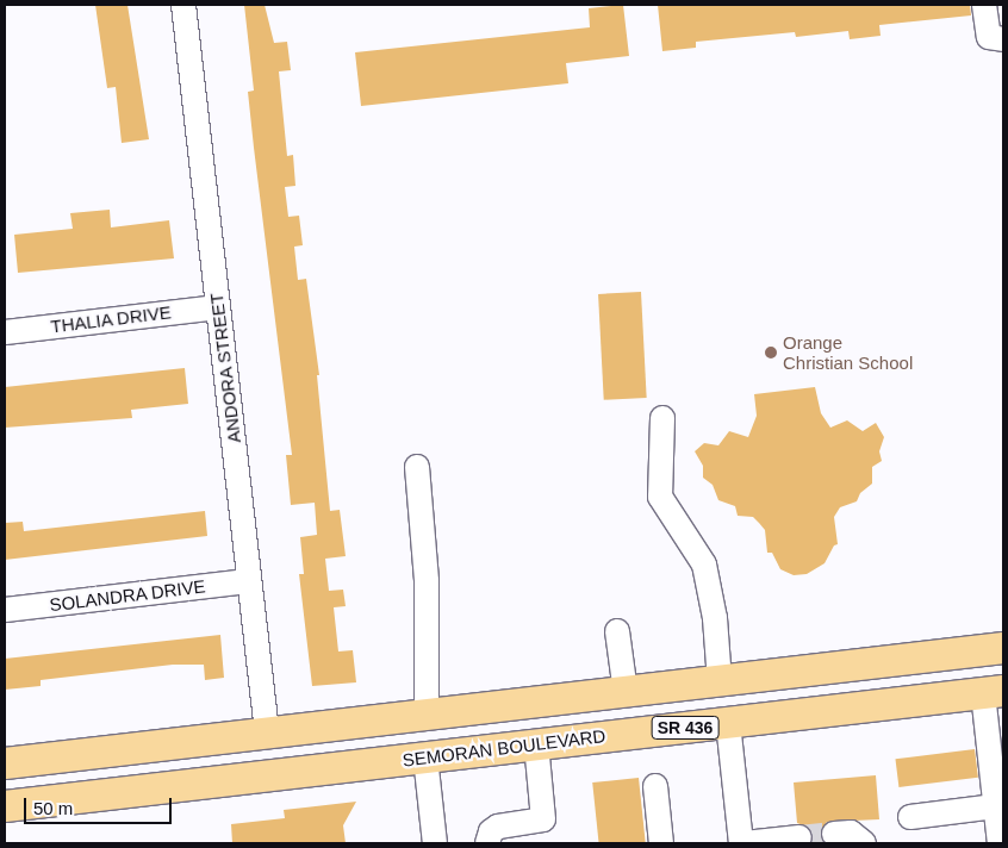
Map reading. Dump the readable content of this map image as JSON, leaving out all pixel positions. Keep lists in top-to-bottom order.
{
  "streets": {
    "main road": ["SR 436", "SEMORAN BOULEVARD"],
    "street": ["THALIA DRIVE", "ANDORA STREET", "SOLANDRA DRIVE"]
  },
  "crossings": [
    ["THALIA DRIVE", "ANDORA STREET"],
    ["ANDORA STREET", "SOLANDRA DRIVE"],
    ["ANDORA STREET", "SR 436"]
  ],
  "places": ["Orange Christian School"],
  "scale_bar": "50 m"
}
